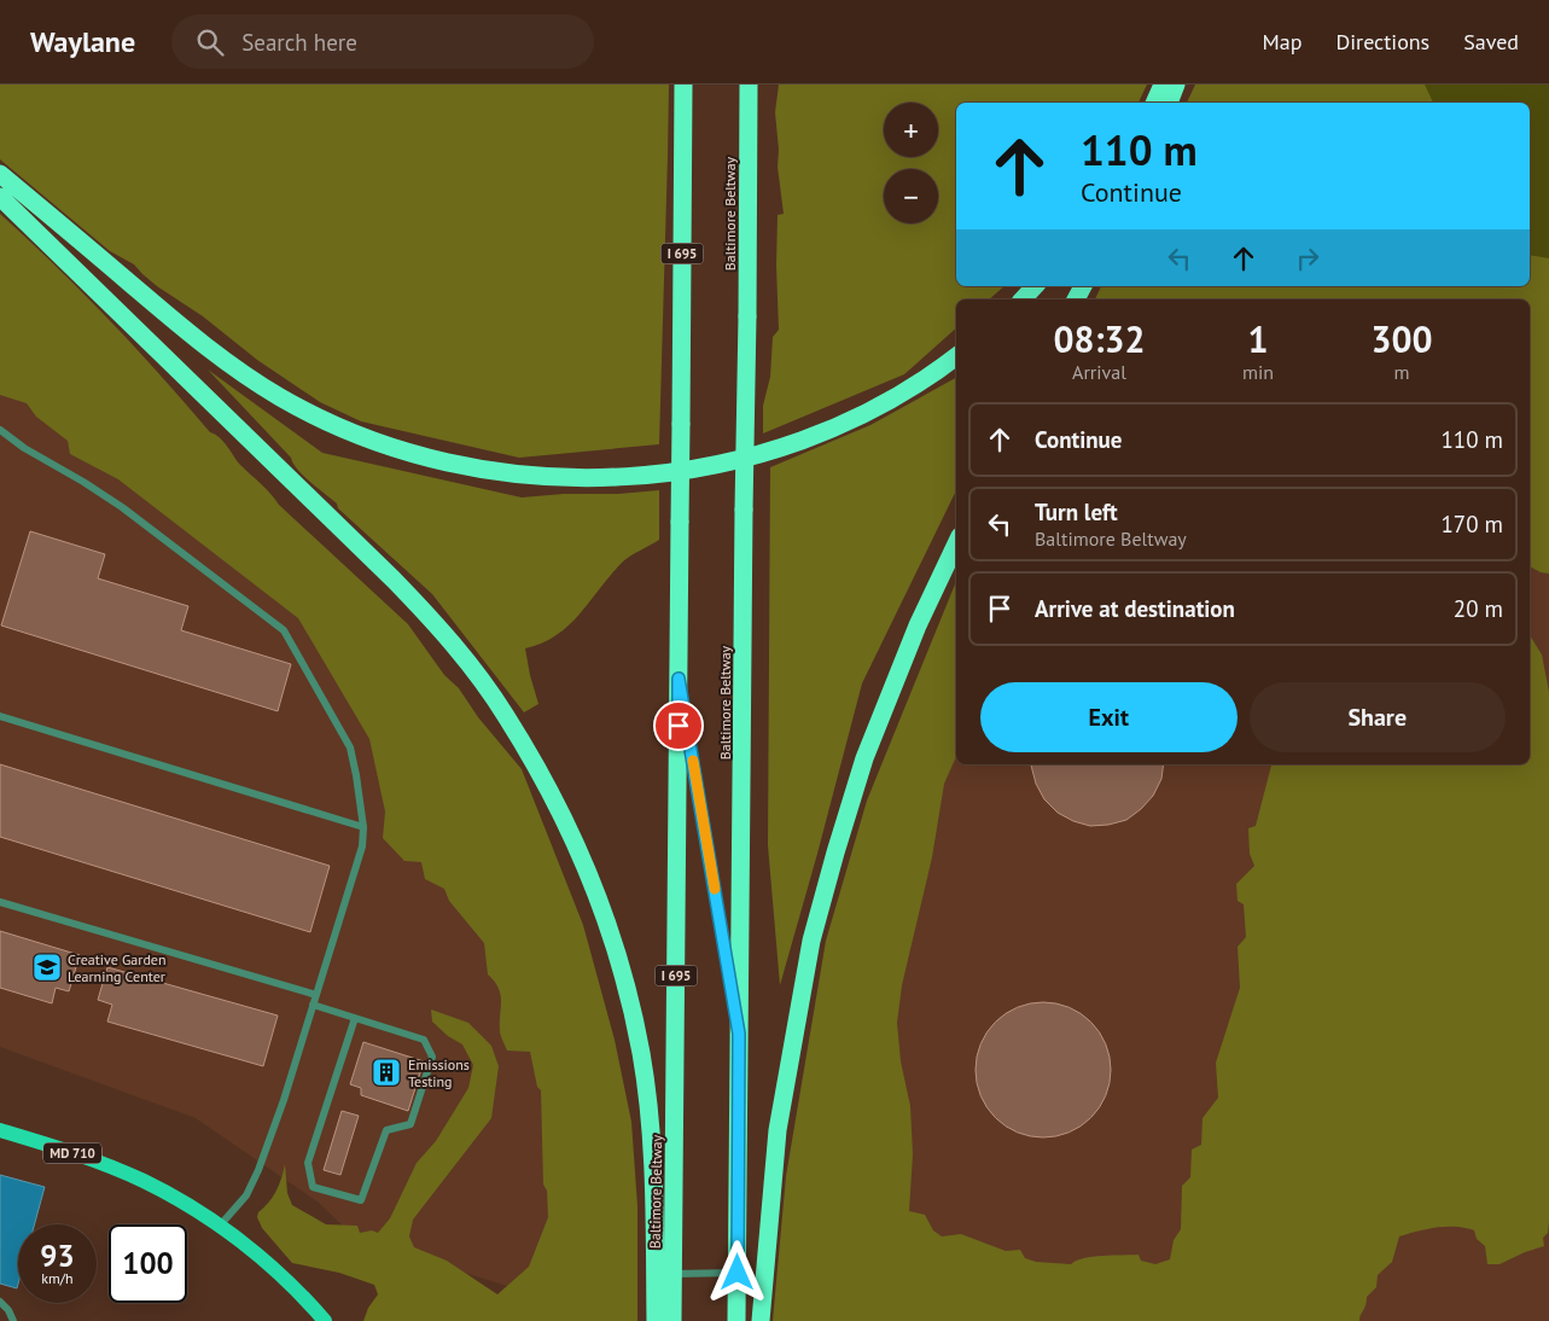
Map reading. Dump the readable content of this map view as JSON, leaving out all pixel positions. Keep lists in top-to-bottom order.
{
  "streets": {
    "highway": ["Baltimore Beltway", "I 695"],
    "main road": ["MD 710"]
  },
  "places": {
    "school or university": ["Creative Garden Learning Center"],
    "building": ["Emissions Testing"]
  },
  "page": {
    "header": "Waylane",
    "search": "Search here",
    "nav": ["Map", "Directions", "Saved"],
    "map_buttons": ["+", "−"],
    "turn": ["110 m", "Continue"],
    "eta": [
      "08:32",
      "Arrival",
      "1",
      "min",
      "300",
      "m"
    ],
    "list": [
      {
        "name": "Continue",
        "value": "110 m"
      },
      {
        "name": "Turn left",
        "note": "Baltimore Beltway",
        "value": "170 m"
      },
      {
        "name": "Arrive at destination",
        "value": "20 m"
      }
    ],
    "buttons": ["Exit", "Share"],
    "speed": "93 km/h",
    "limit": "100"
  }
}
